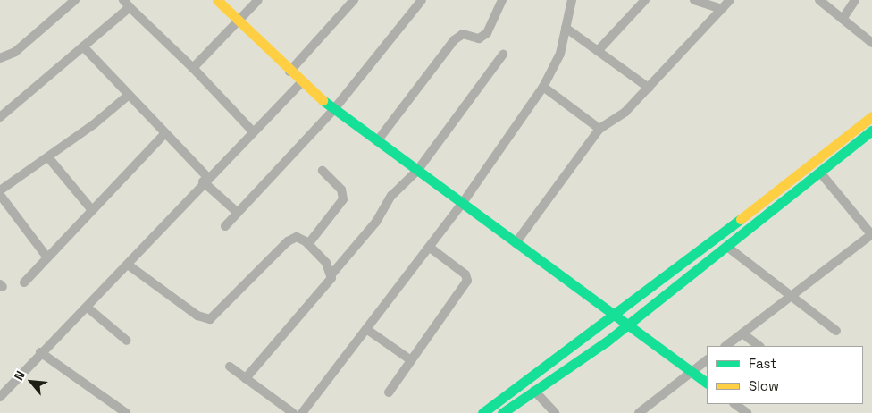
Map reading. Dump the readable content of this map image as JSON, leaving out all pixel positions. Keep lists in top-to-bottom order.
{
  "legend": ["Fast", "Slow"],
  "north": "top left"
}
